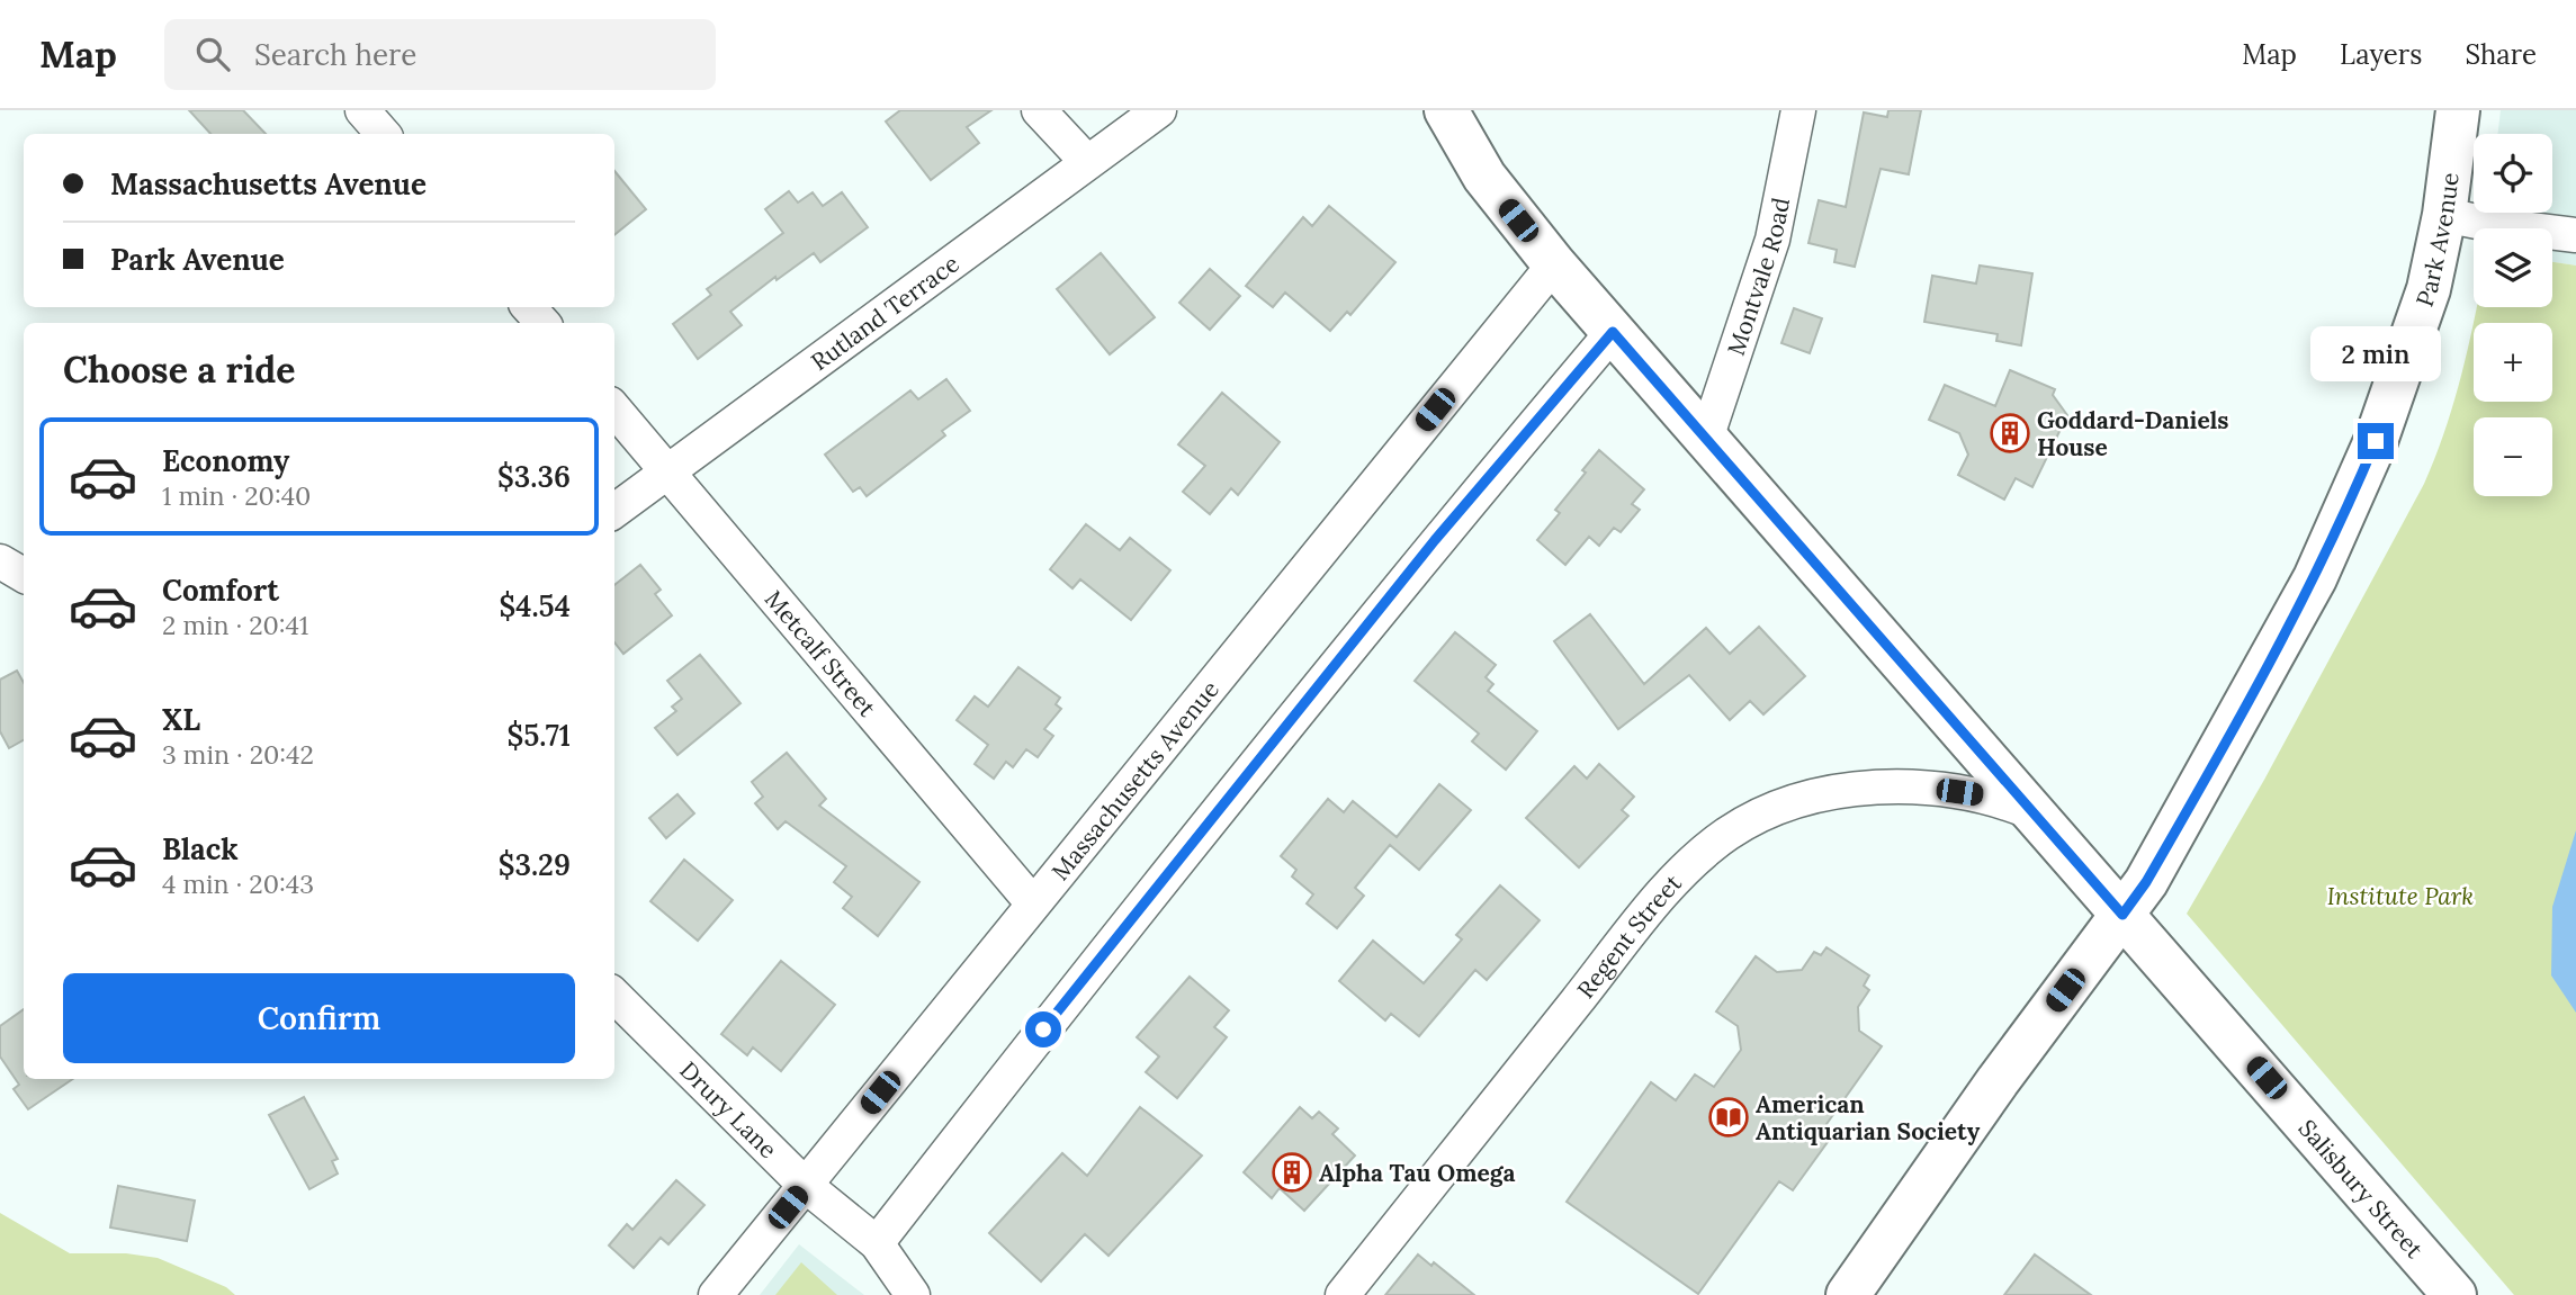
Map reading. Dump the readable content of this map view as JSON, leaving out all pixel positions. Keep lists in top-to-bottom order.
{
  "streets": {
    "main road": ["Park Avenue", "Salisbury Street"],
    "street": [
      "Montvale Road",
      "Rutland Terrace",
      "Metcalf Street",
      "Massachusetts Avenue",
      "Regent Street",
      "Drury Lane"
    ]
  },
  "crossings": [
    ["Park Avenue", "Salisbury Street"],
    ["Montvale Road", "Salisbury Street"],
    ["Rutland Terrace", "Metcalf Street"],
    ["Metcalf Street", "Massachusetts Avenue"],
    ["Massachusetts Avenue", "Drury Lane"],
    ["Massachusetts Avenue", "Salisbury Street"],
    ["Regent Street", "Salisbury Street"]
  ],
  "parks": ["Institute Park"],
  "places": {
    "building": ["Goddard-Daniels House", "Alpha Tau Omega"],
    "library": ["American Antiquarian Society"]
  },
  "page": {
    "header": "Map",
    "search": "Search here",
    "nav": ["Map", "Layers", "Share"],
    "map_buttons": ["+", "−"],
    "banner": ["Massachusetts Avenue", "Park Avenue"],
    "heading": "Choose a ride",
    "bubble": "2 min",
    "list": [
      {
        "name": "Economy",
        "note": "1 min · 20:40",
        "value": "$3.36"
      },
      {
        "name": "Comfort",
        "note": "2 min · 20:41",
        "value": "$4.54"
      },
      {
        "name": "XL",
        "note": "3 min · 20:42",
        "value": "$5.71"
      },
      {
        "name": "Black",
        "note": "4 min · 20:43",
        "value": "$3.29"
      }
    ],
    "buttons": "Confirm"
  }
}
